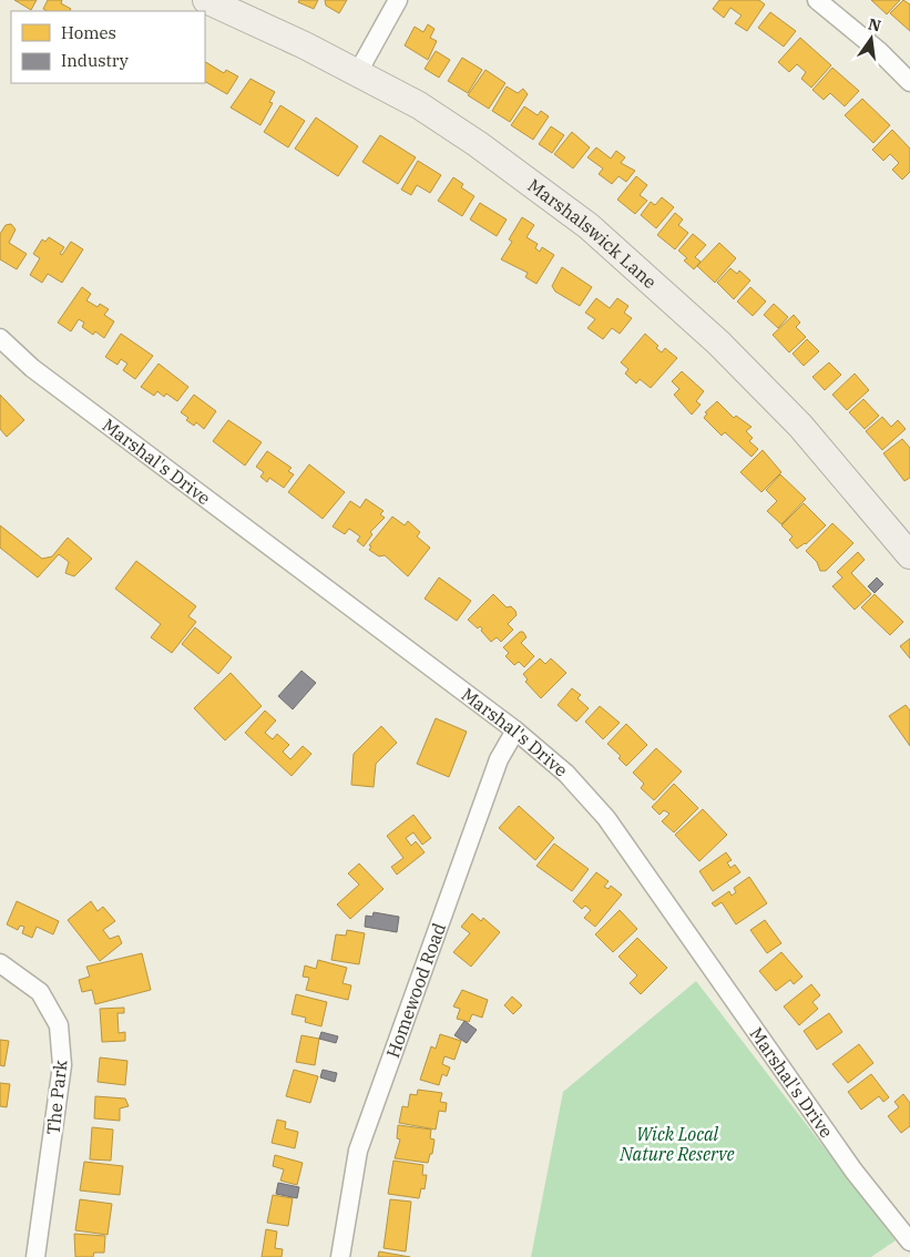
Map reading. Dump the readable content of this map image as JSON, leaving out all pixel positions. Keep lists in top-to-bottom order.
{
  "streets": {
    "street": [
      "Marshalswick Lane",
      "Marshal's Drive",
      "Homewood Road",
      "The Park"
    ]
  },
  "crossings": [
    ["Marshal's Drive", "Homewood Road"]
  ],
  "parks": ["Wick Local Nature Reserve"],
  "legend": ["Homes", "Industry"],
  "north": "top"
}
